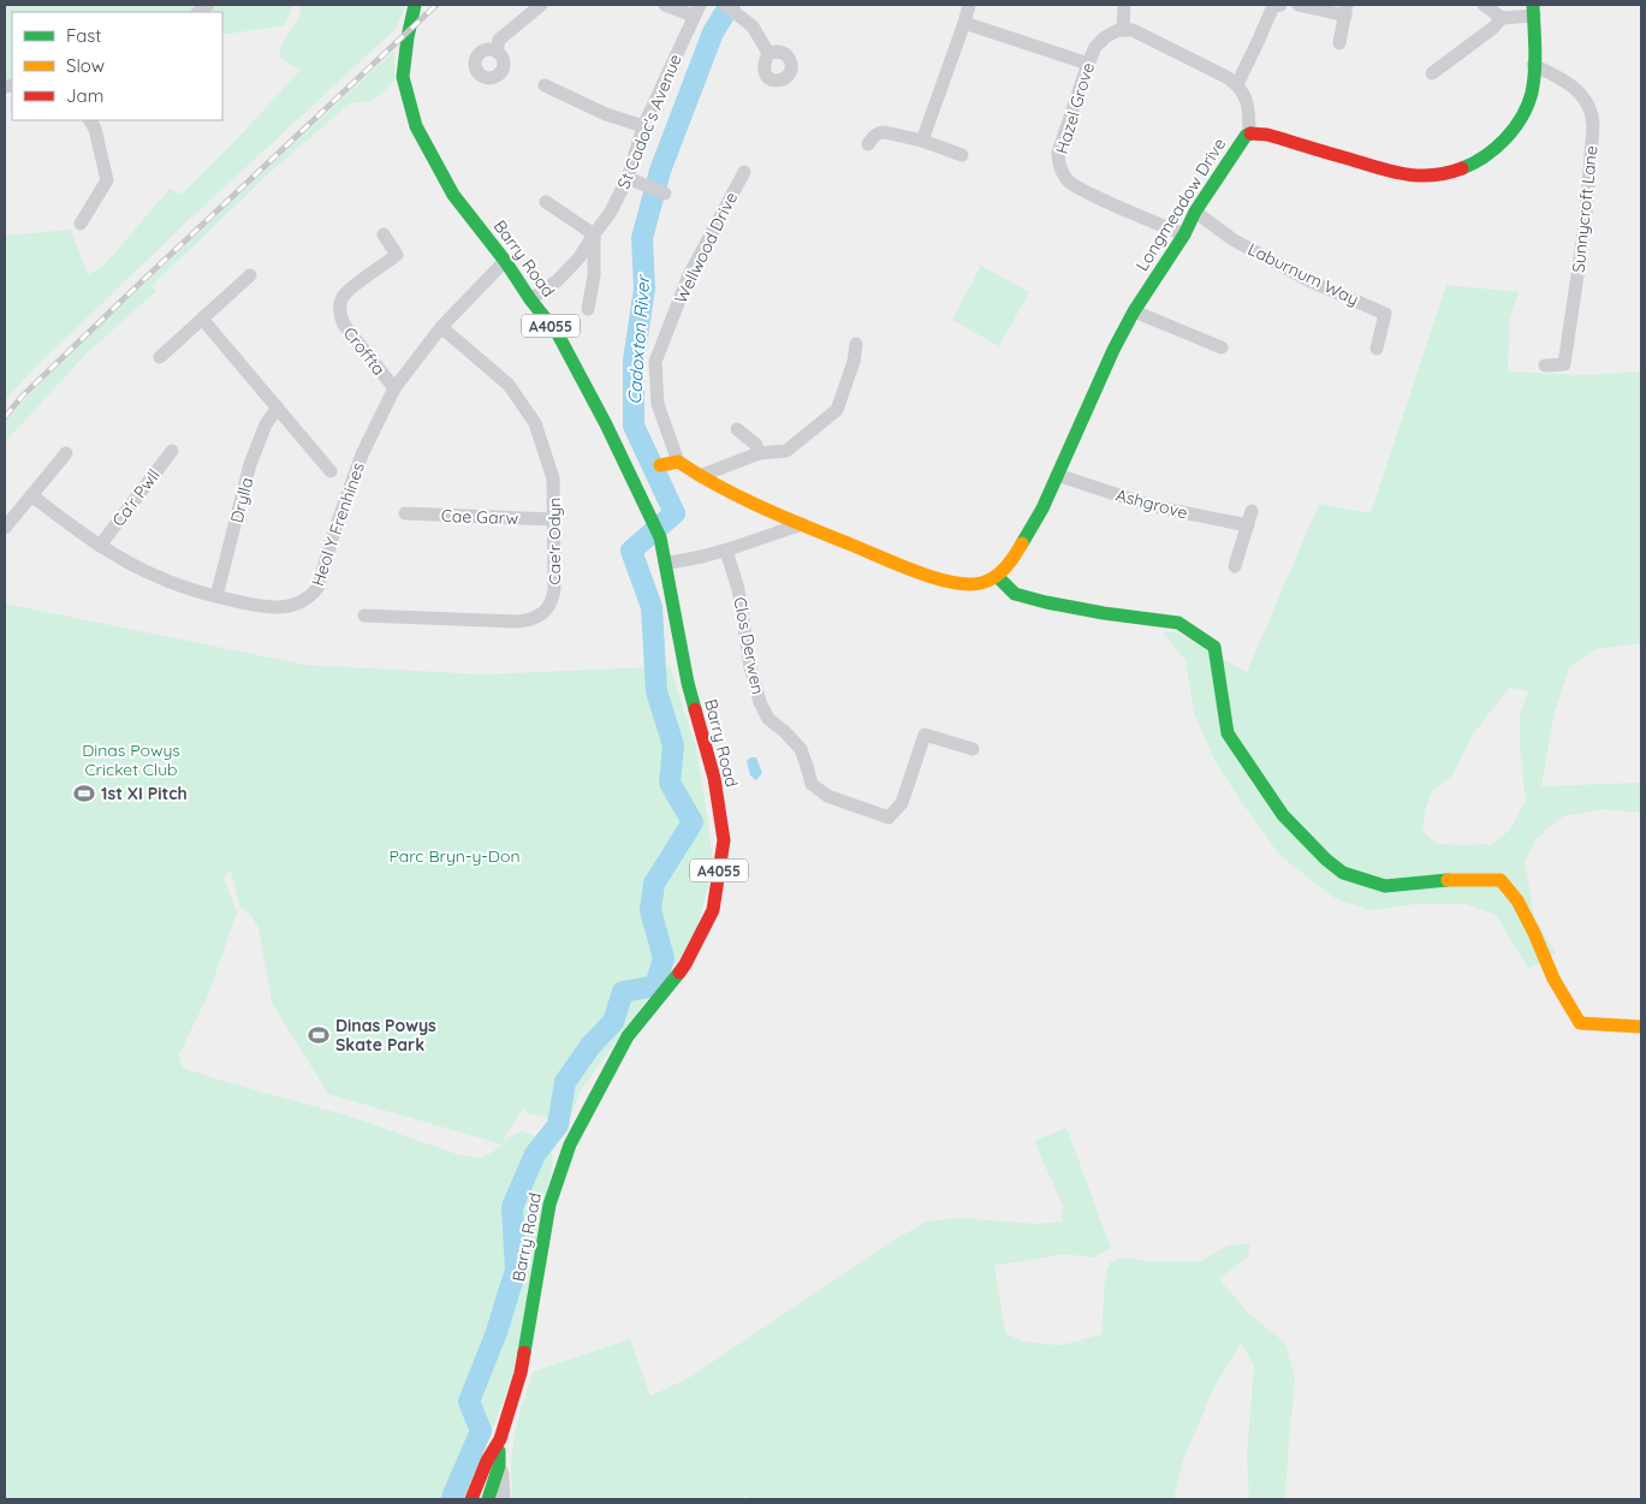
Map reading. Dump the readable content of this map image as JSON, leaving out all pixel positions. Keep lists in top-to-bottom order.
{
  "streets": {
    "street": [
      "Hazel Grove",
      "St Cadoc's Avenue",
      "Longmeadow Drive",
      "Sunnycroft Lane",
      "Wellwood Drive",
      "Barry Road",
      "Laburnum Way",
      "A4055",
      "Croffta",
      "Ca'r Pwll",
      "Drylla",
      "Ashgrove",
      "Cae Garw",
      "Heol Y Frenhines",
      "Cae'r Odyn",
      "Clos Derwen"
    ]
  },
  "crossings": [
    ["Hazel Grove", "Longmeadow Drive"],
    ["Hazel Grove", "Laburnum Way"],
    ["St Cadoc's Avenue", "Barry Road"],
    ["Longmeadow Drive", "Sunnycroft Lane"],
    ["Longmeadow Drive", "Laburnum Way"],
    ["Longmeadow Drive", "Ashgrove"],
    ["Barry Road", "Heol Y Frenhines"],
    ["Croffta", "Heol Y Frenhines"],
    ["Ca'r Pwll", "Heol Y Frenhines"],
    ["Drylla", "Heol Y Frenhines"],
    ["Cae Garw", "Cae'r Odyn"],
    ["Heol Y Frenhines", "Cae'r Odyn"]
  ],
  "water": ["Cadoxton River"],
  "parks": ["Dinas Powys Cricket Club", "Parc Bryn-y-Don"],
  "places": {
    "sports": ["1st XI Pitch", "Dinas Powys Skate Park"]
  },
  "legend": ["Fast", "Slow", "Jam"]
}
